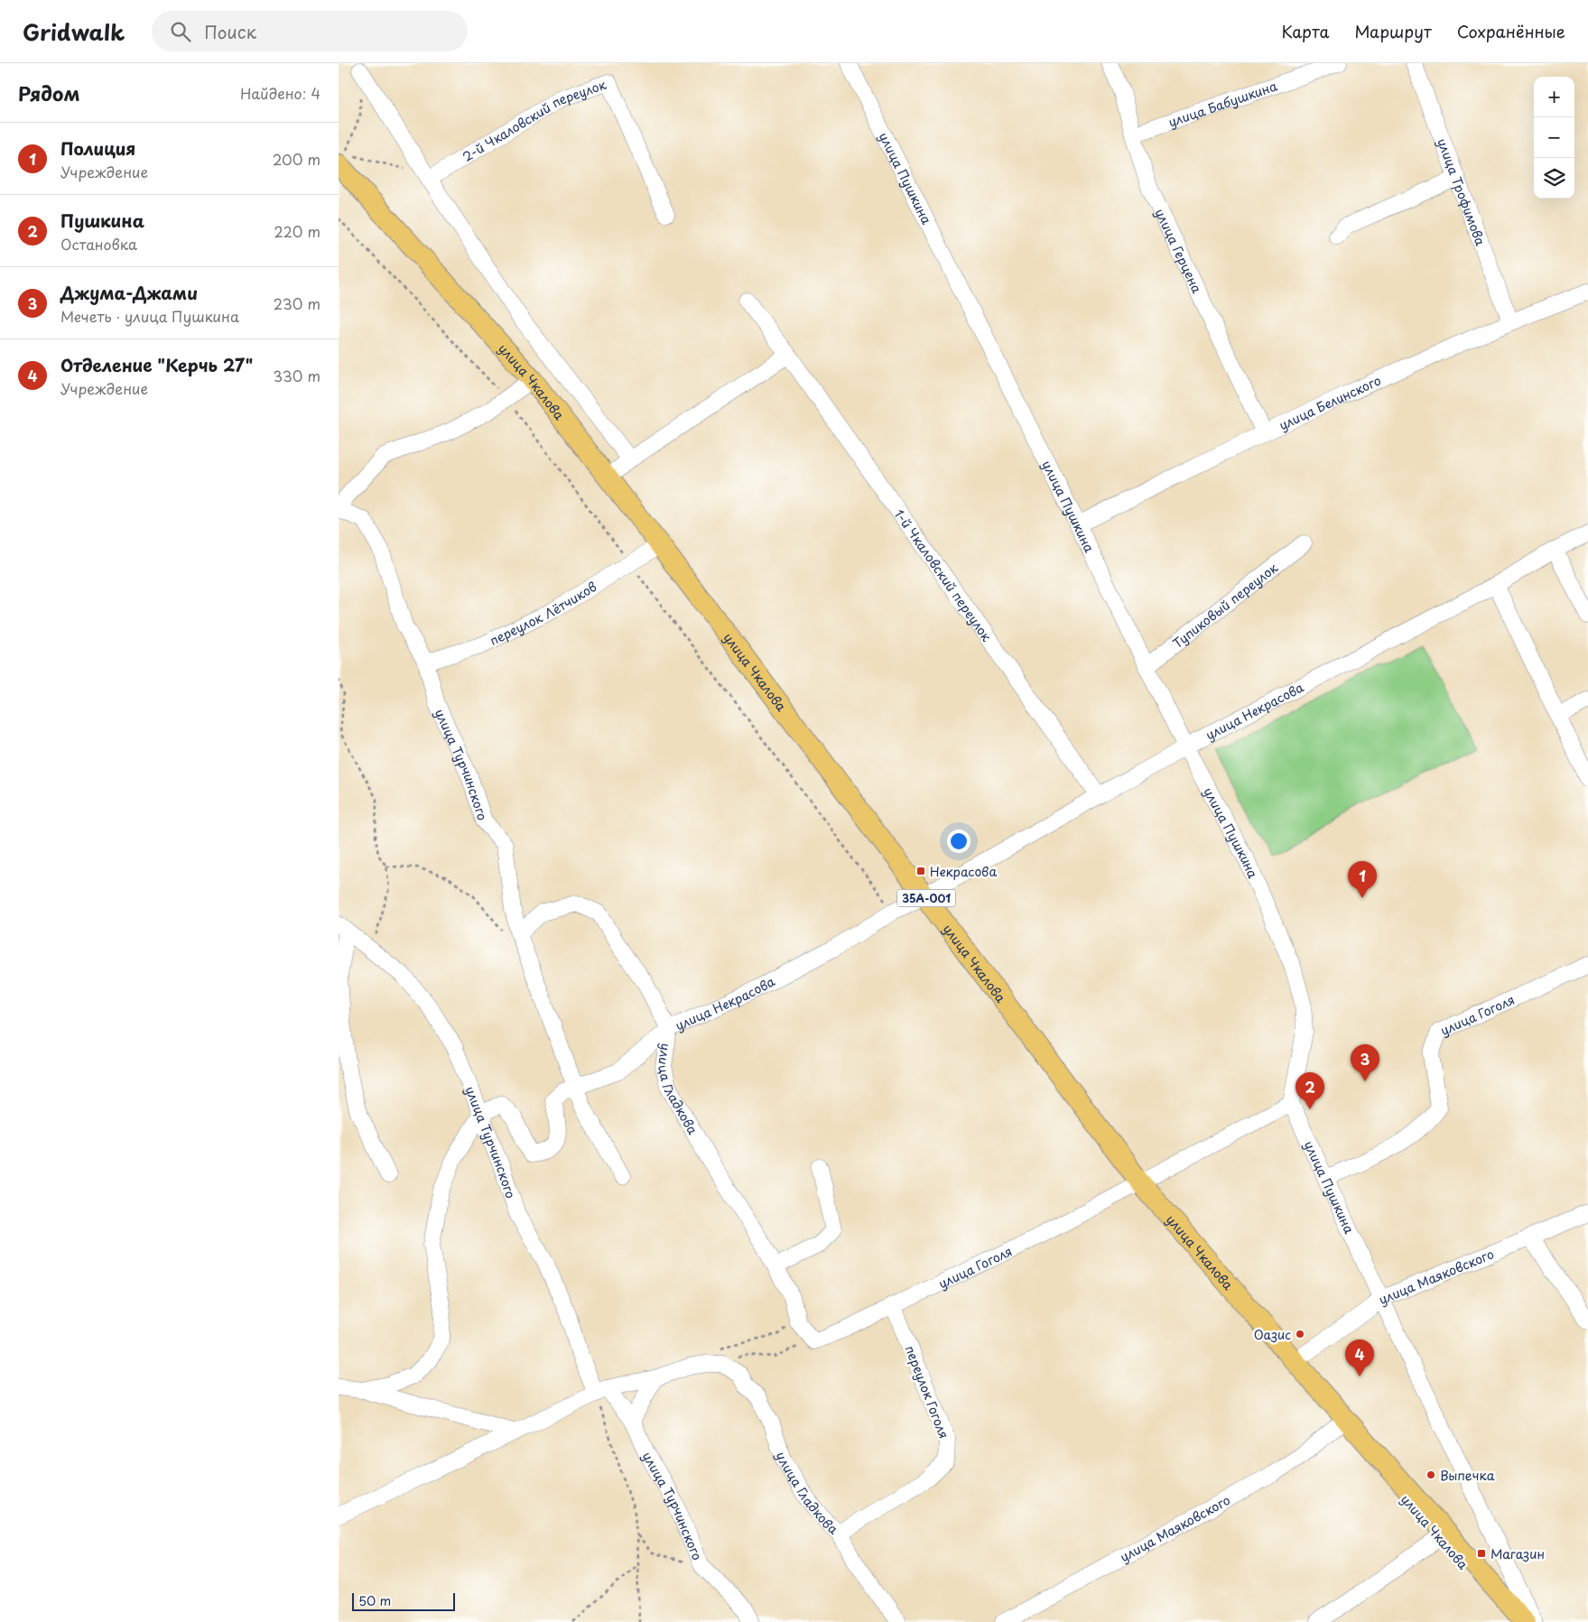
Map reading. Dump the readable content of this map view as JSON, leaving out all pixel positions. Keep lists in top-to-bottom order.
{
  "streets": {
    "main road": ["улица Чкалова", "35А-001"],
    "street": [
      "улица Бабушкина",
      "2-й Чкаловский переулок",
      "улица Пушкина",
      "улица Трофимова",
      "улица Герцена",
      "улица Белинского",
      "1-й Чкаловский переулок",
      "Тупиковый переулок",
      "переулок Лётчиков",
      "улица Некрасова",
      "улица Турчинского",
      "улица Гоголя",
      "улица Гладкова",
      "улица Маяковского",
      "переулок Гоголя"
    ]
  },
  "crossings": [
    ["улица Бабушкина", "улица Герцена"],
    ["улица Пушкина", "улица Белинского"],
    ["улица Пушкина", "Тупиковый переулок"],
    ["улица Пушкина", "улица Некрасова"],
    ["улица Пушкина", "улица Гоголя"],
    ["улица Пушкина", "улица Маяковского"],
    ["улица Трофимова", "улица Белинского"],
    ["улица Герцена", "улица Белинского"],
    ["улица Чкалова", "переулок Лётчиков"],
    ["улица Чкалова", "улица Некрасова"],
    ["улица Чкалова", "улица Гоголя"],
    ["улица Чкалова", "улица Маяковского"],
    ["1-й Чкаловский переулок", "улица Некрасова"],
    ["переулок Лётчиков", "улица Турчинского"],
    ["улица Некрасова", "улица Турчинского"],
    ["улица Некрасова", "улица Гладкова"],
    ["улица Турчинского", "улица Гладкова"],
    ["улица Гоголя", "улица Гладкова"],
    ["улица Гоголя", "переулок Гоголя"],
    ["улица Гладкова", "переулок Гоголя"]
  ],
  "places": {
    "transit": ["Некрасова", "Магазин"],
    "other": ["Оазис", "Выпечка"]
  },
  "scale_bar": "50 m",
  "page": {
    "header": "Gridwalk",
    "search": "Поиск",
    "nav": ["Карта", "Маршрут", "Сохранённые"],
    "heading": ["Рядом", "Найдено: 4"],
    "map_buttons": ["+", "−"],
    "list": [
      {
        "mark": "1",
        "name": "Полиция",
        "note": "Учреждение",
        "value": "200 m"
      },
      {
        "mark": "2",
        "name": "Пушкина",
        "note": "Остановка",
        "value": "220 m"
      },
      {
        "mark": "3",
        "name": "Джума-Джами",
        "note": "Мечеть · улица Пушкина",
        "value": "230 m"
      },
      {
        "mark": "4",
        "name": "Отделение \"Керчь 27\"",
        "note": "Учреждение",
        "value": "330 m"
      }
    ],
    "pins": [
      "1",
      "3",
      "2",
      "4"
    ],
    "scale": "50 m"
  }
}
